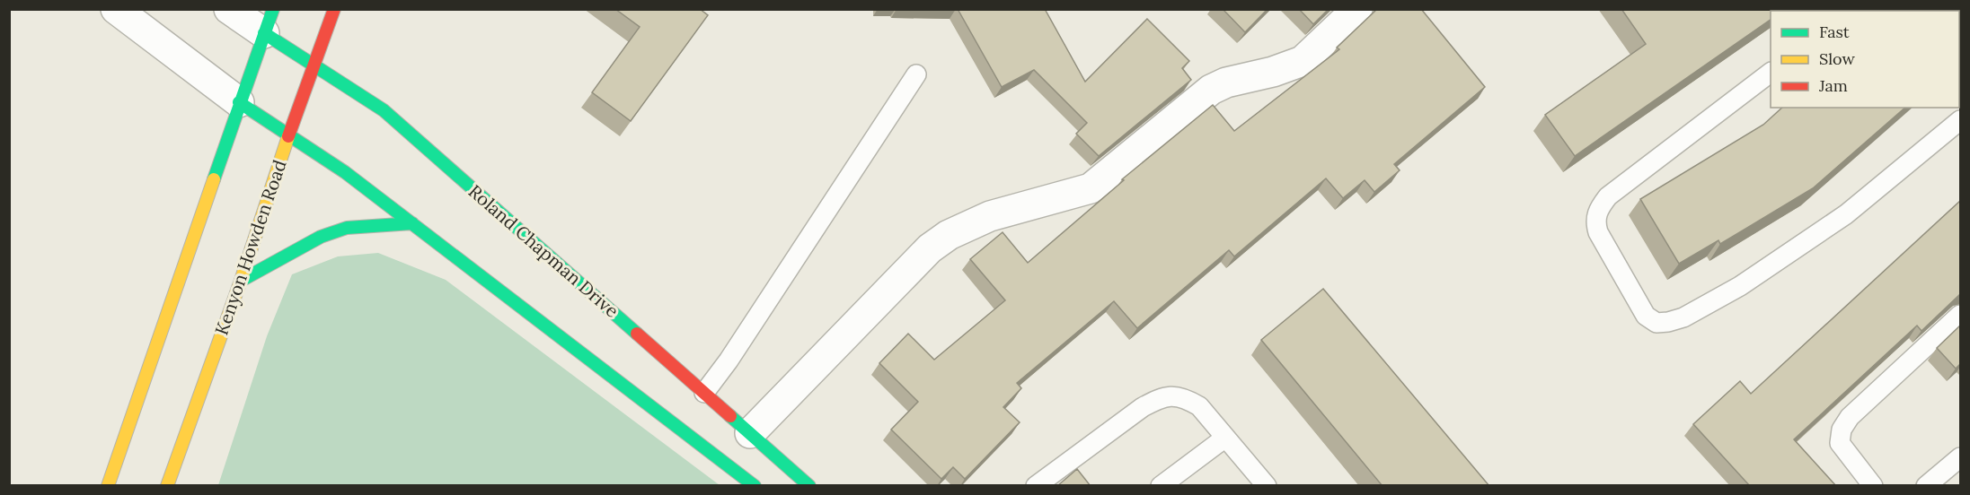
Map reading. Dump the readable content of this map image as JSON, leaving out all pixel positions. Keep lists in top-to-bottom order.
{
  "streets": {
    "street": ["Kenyon Howden Road", "Roland Chapman Drive"]
  },
  "crossings": [
    ["Kenyon Howden Road", "Roland Chapman Drive"]
  ],
  "legend": ["Fast", "Slow", "Jam"]
}
